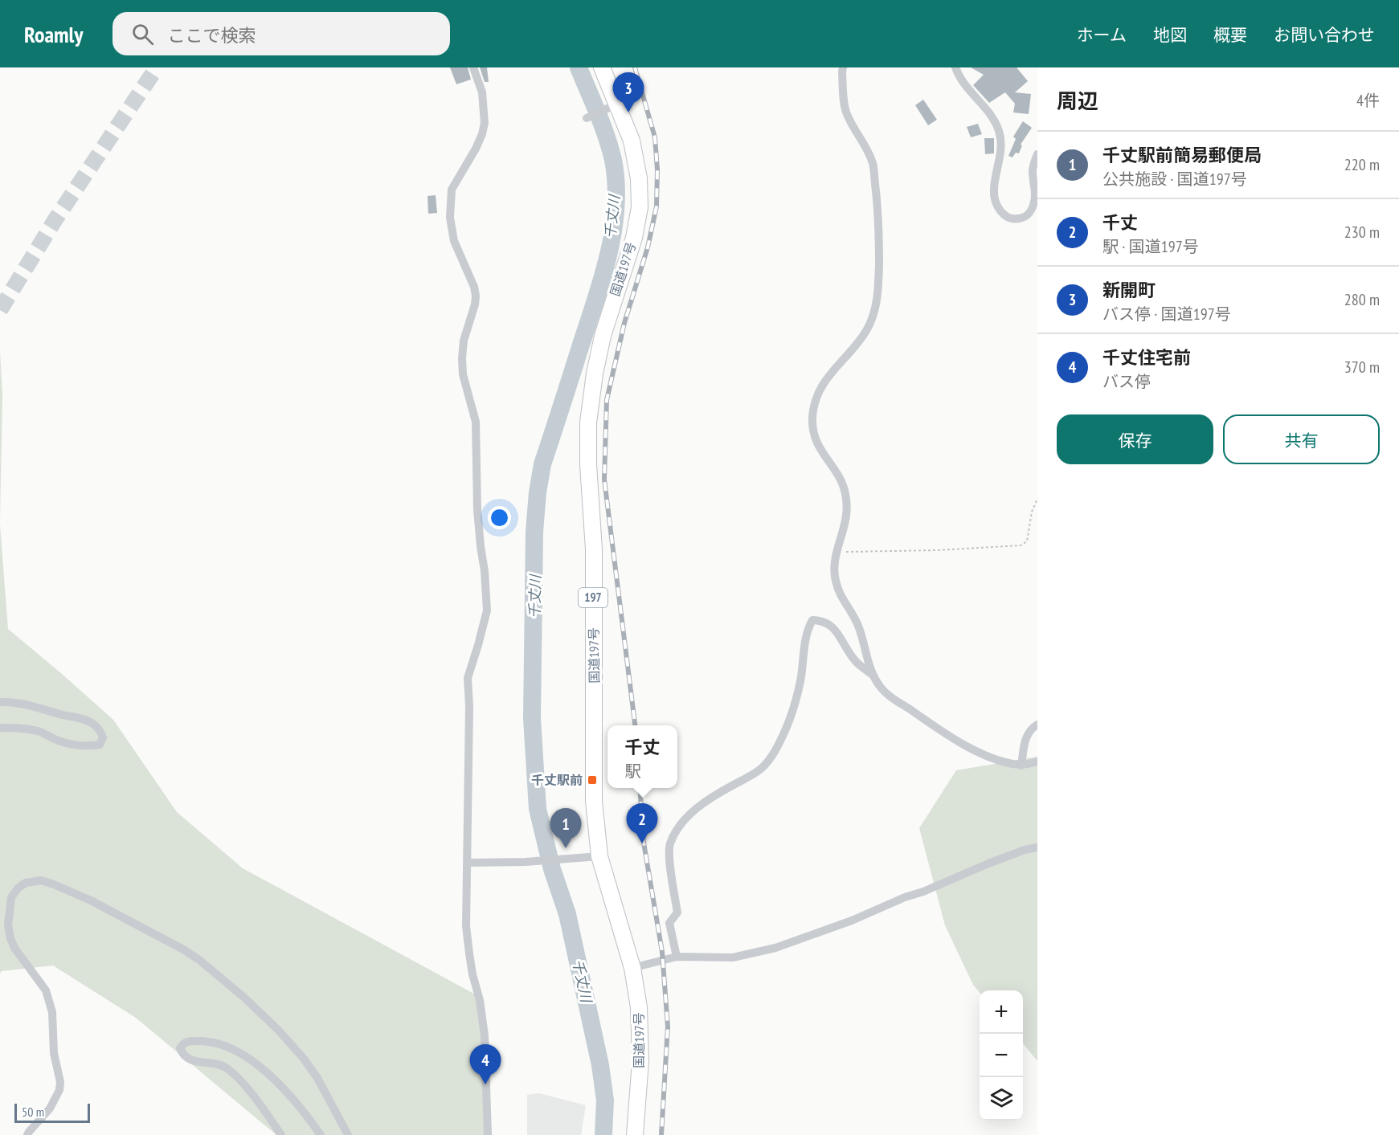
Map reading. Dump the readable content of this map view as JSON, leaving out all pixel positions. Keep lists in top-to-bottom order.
{
  "streets": {
    "highway": ["国道197号", "197"]
  },
  "water": ["千丈川"],
  "places": {
    "transit": ["千丈駅前"]
  },
  "scale_bar": "50 m",
  "page": {
    "header": "Roamly",
    "search": "ここで検索",
    "nav": [
      "ホーム",
      "地図",
      "概要",
      "お問い合わせ"
    ],
    "heading": ["周辺", "4件"],
    "pins": [
      "3",
      "2",
      "1",
      "4"
    ],
    "list": [
      {
        "mark": "1",
        "name": "千丈駅前簡易郵便局",
        "note": "公共施設 · 国道197号",
        "value": "220 m"
      },
      {
        "mark": "2",
        "name": "千丈",
        "note": "駅 · 国道197号",
        "value": "230 m"
      },
      {
        "mark": "3",
        "name": "新開町",
        "note": "バス停 · 国道197号",
        "value": "280 m"
      },
      {
        "mark": "4",
        "name": "千丈住宅前",
        "note": "バス停",
        "value": "370 m"
      }
    ],
    "buttons": ["保存", "共有"],
    "popup": ["千丈", "駅"],
    "map_buttons": ["+", "−"],
    "scale": "50 m"
  }
}
